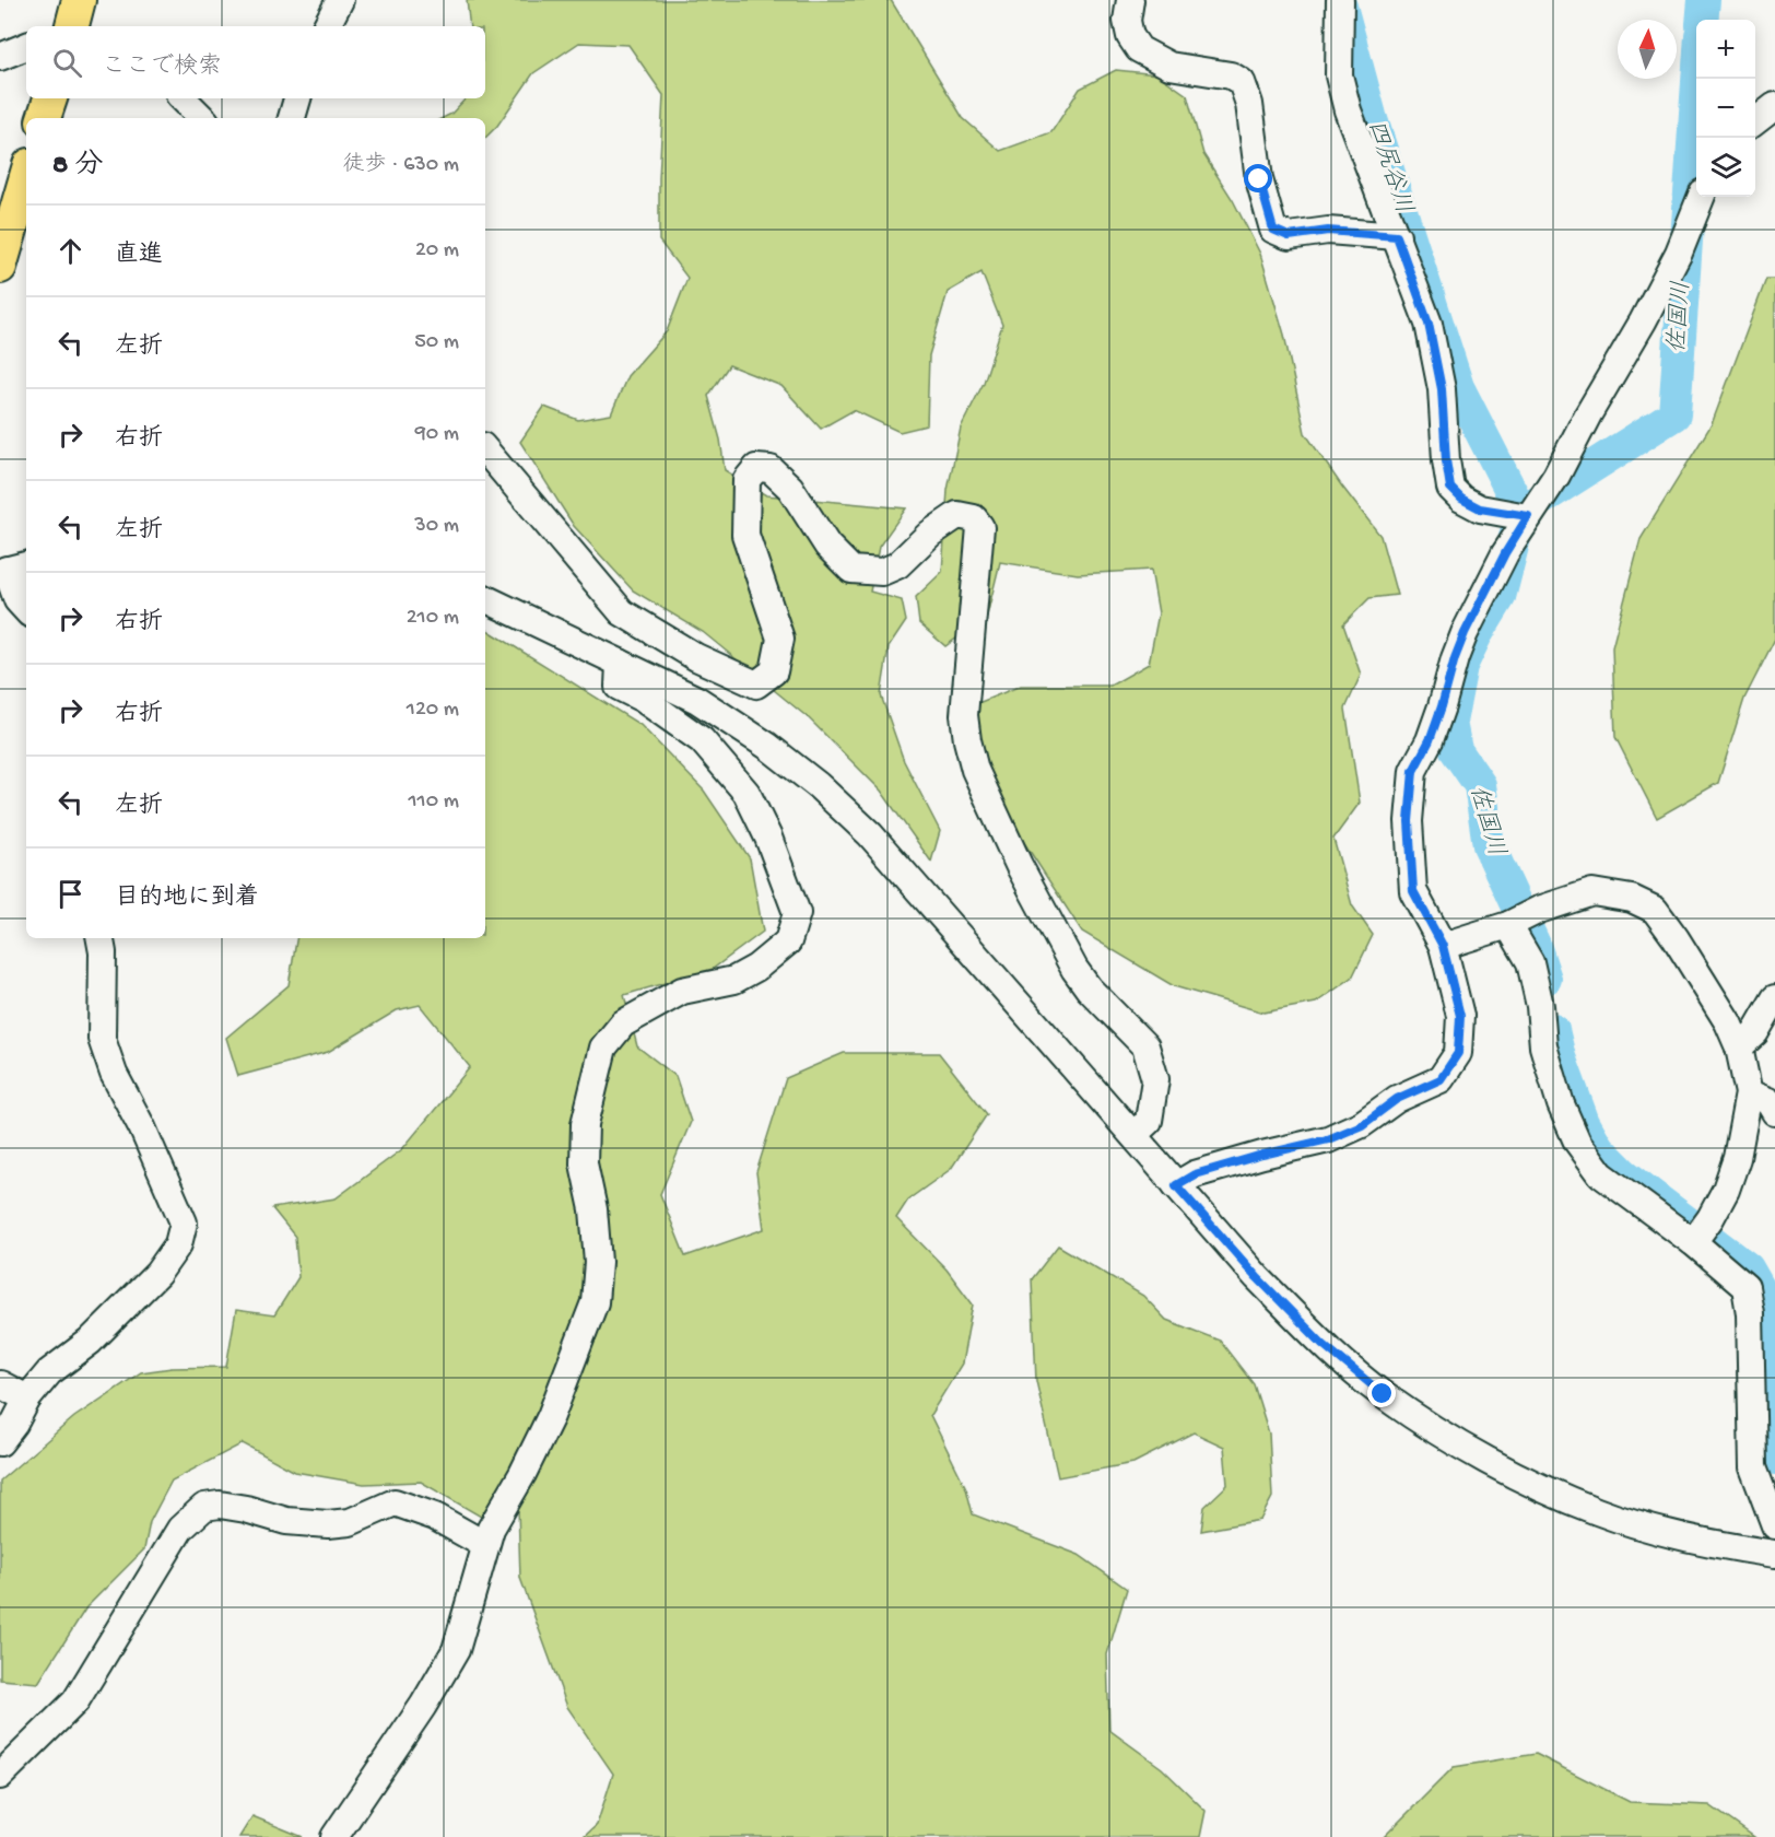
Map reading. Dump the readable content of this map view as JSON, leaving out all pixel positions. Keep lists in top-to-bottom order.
{
  "water": ["四尻谷川", "佐国川"],
  "north": "top",
  "page": {
    "map_buttons": ["+", "−"],
    "search": "ここで検索",
    "heading": ["8 分", "徒歩 · 630 m"],
    "list": [
      ["直進", "20 m"],
      ["左折", "50 m"],
      ["右折", "90 m"],
      ["左折", "30 m"],
      ["右折", "210 m"],
      ["右折", "120 m"],
      ["左折", "110 m"],
      "目的地に到着"
    ]
  }
}
